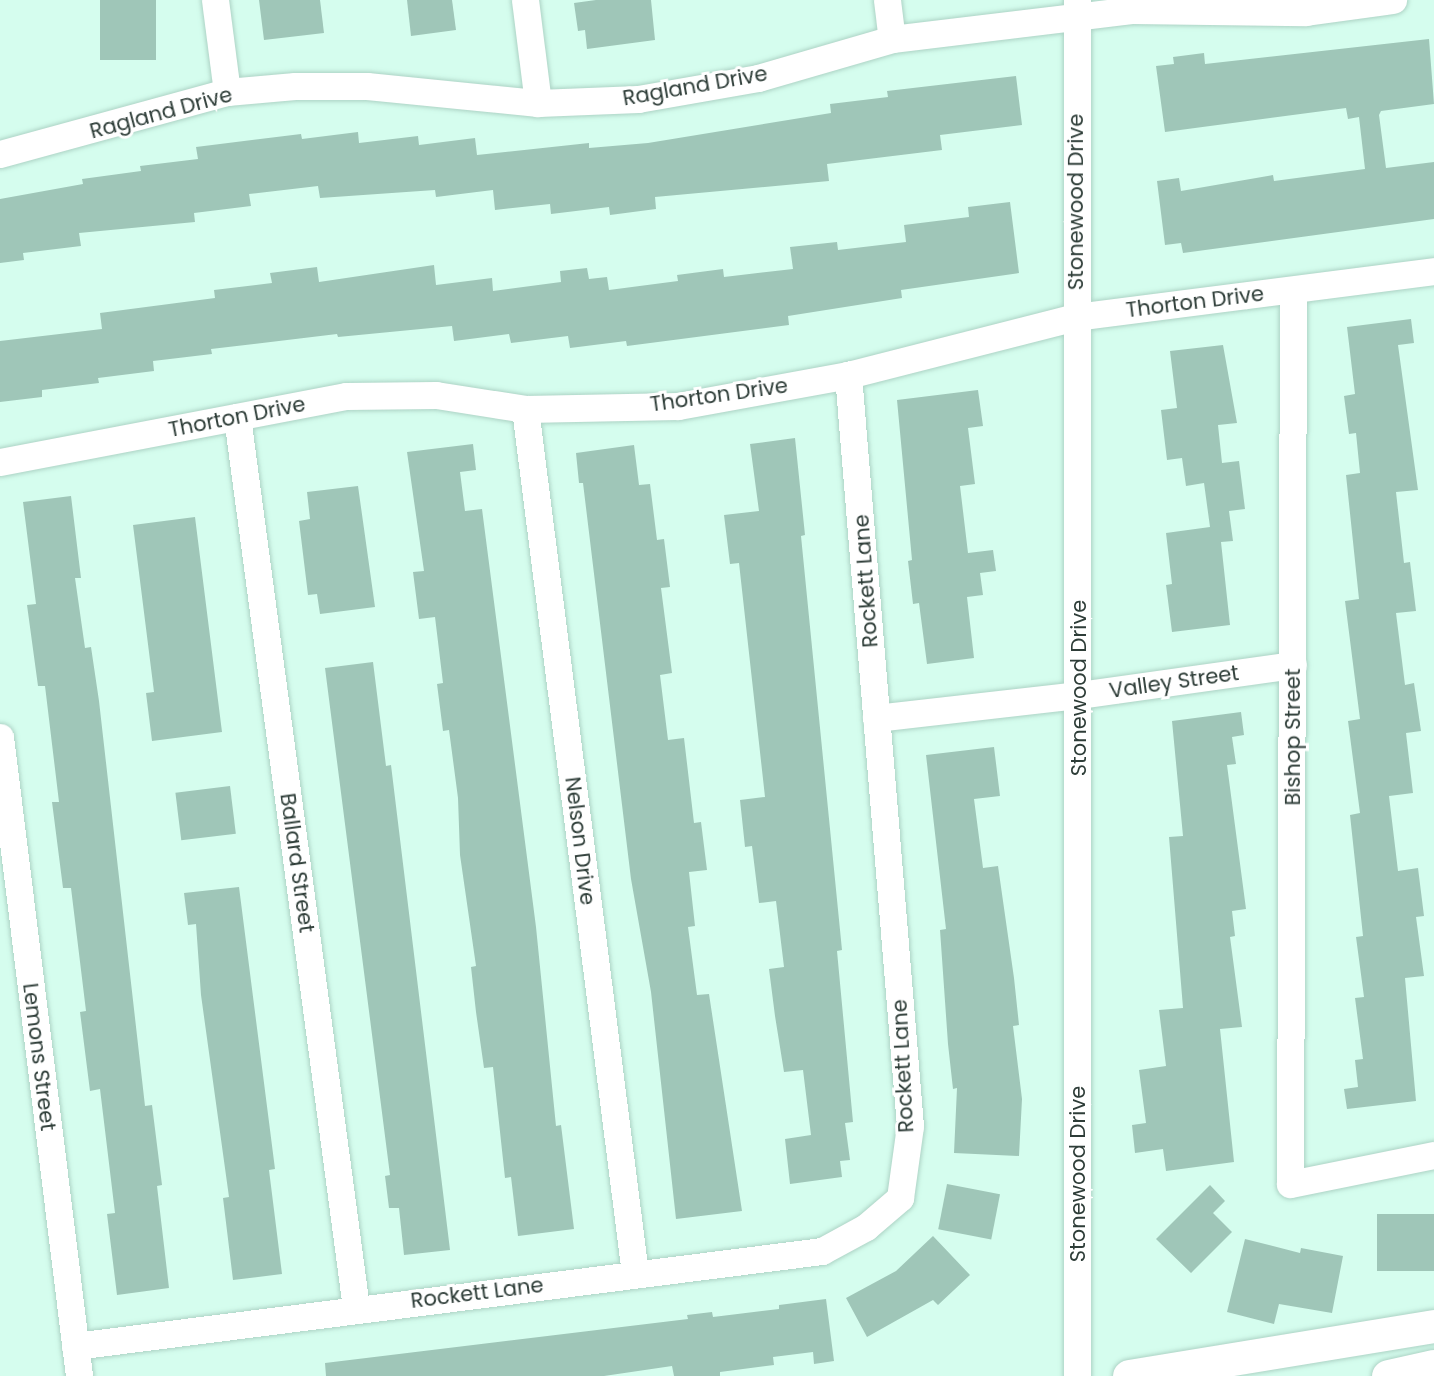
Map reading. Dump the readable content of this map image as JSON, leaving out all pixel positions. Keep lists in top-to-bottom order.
{
  "streets": {
    "street": [
      "Ragland Drive",
      "Stonewood Drive",
      "Thorton Drive",
      "Rockett Lane",
      "Valley Street",
      "Bishop Street",
      "Nelson Drive",
      "Ballard Street",
      "Lemons Street"
    ]
  },
  "crossings": [
    ["Ragland Drive", "Stonewood Drive"],
    ["Stonewood Drive", "Thorton Drive"],
    ["Stonewood Drive", "Valley Street"],
    ["Thorton Drive", "Rockett Lane"],
    ["Thorton Drive", "Bishop Street"],
    ["Thorton Drive", "Nelson Drive"],
    ["Thorton Drive", "Ballard Street"],
    ["Rockett Lane", "Valley Street"],
    ["Rockett Lane", "Nelson Drive"],
    ["Rockett Lane", "Ballard Street"],
    ["Rockett Lane", "Lemons Street"],
    ["Valley Street", "Bishop Street"]
  ]
}
